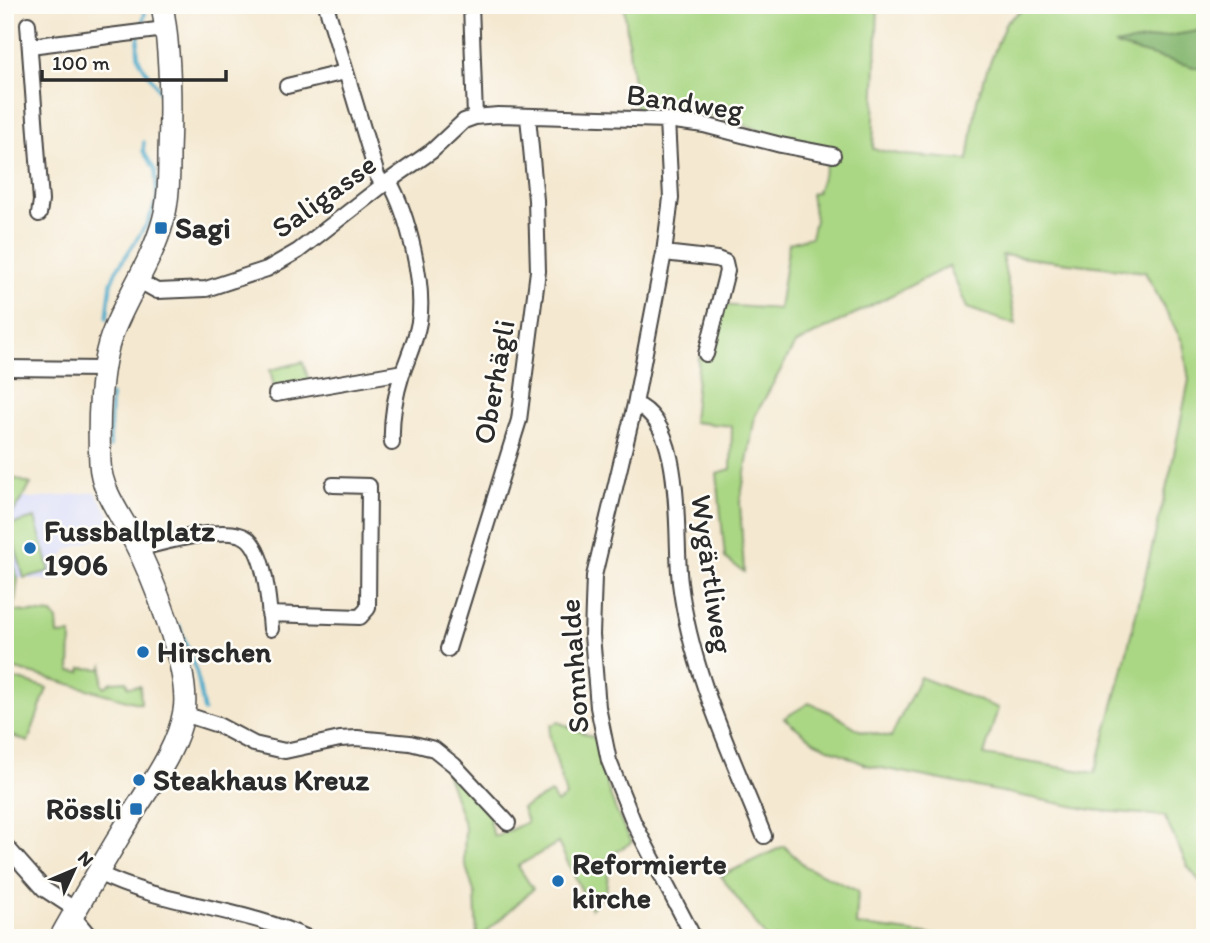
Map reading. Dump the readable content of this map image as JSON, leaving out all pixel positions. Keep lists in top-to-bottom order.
{
  "streets": {
    "street": [
      "Bandweg",
      "Saligasse",
      "Oberhägli",
      "Wygärtliweg",
      "Sonnhalde"
    ]
  },
  "crossings": [
    ["Bandweg", "Oberhägli"],
    ["Bandweg", "Sonnhalde"],
    ["Wygärtliweg", "Sonnhalde"]
  ],
  "places": {
    "transit": ["Sagi", "Rössli"],
    "other": [
      "Fussballplatz 1906",
      "Hirschen",
      "Steakhaus Kreuz",
      "Reformierte kirche"
    ]
  },
  "scale_bar": "100 m",
  "north": "top right"
}
